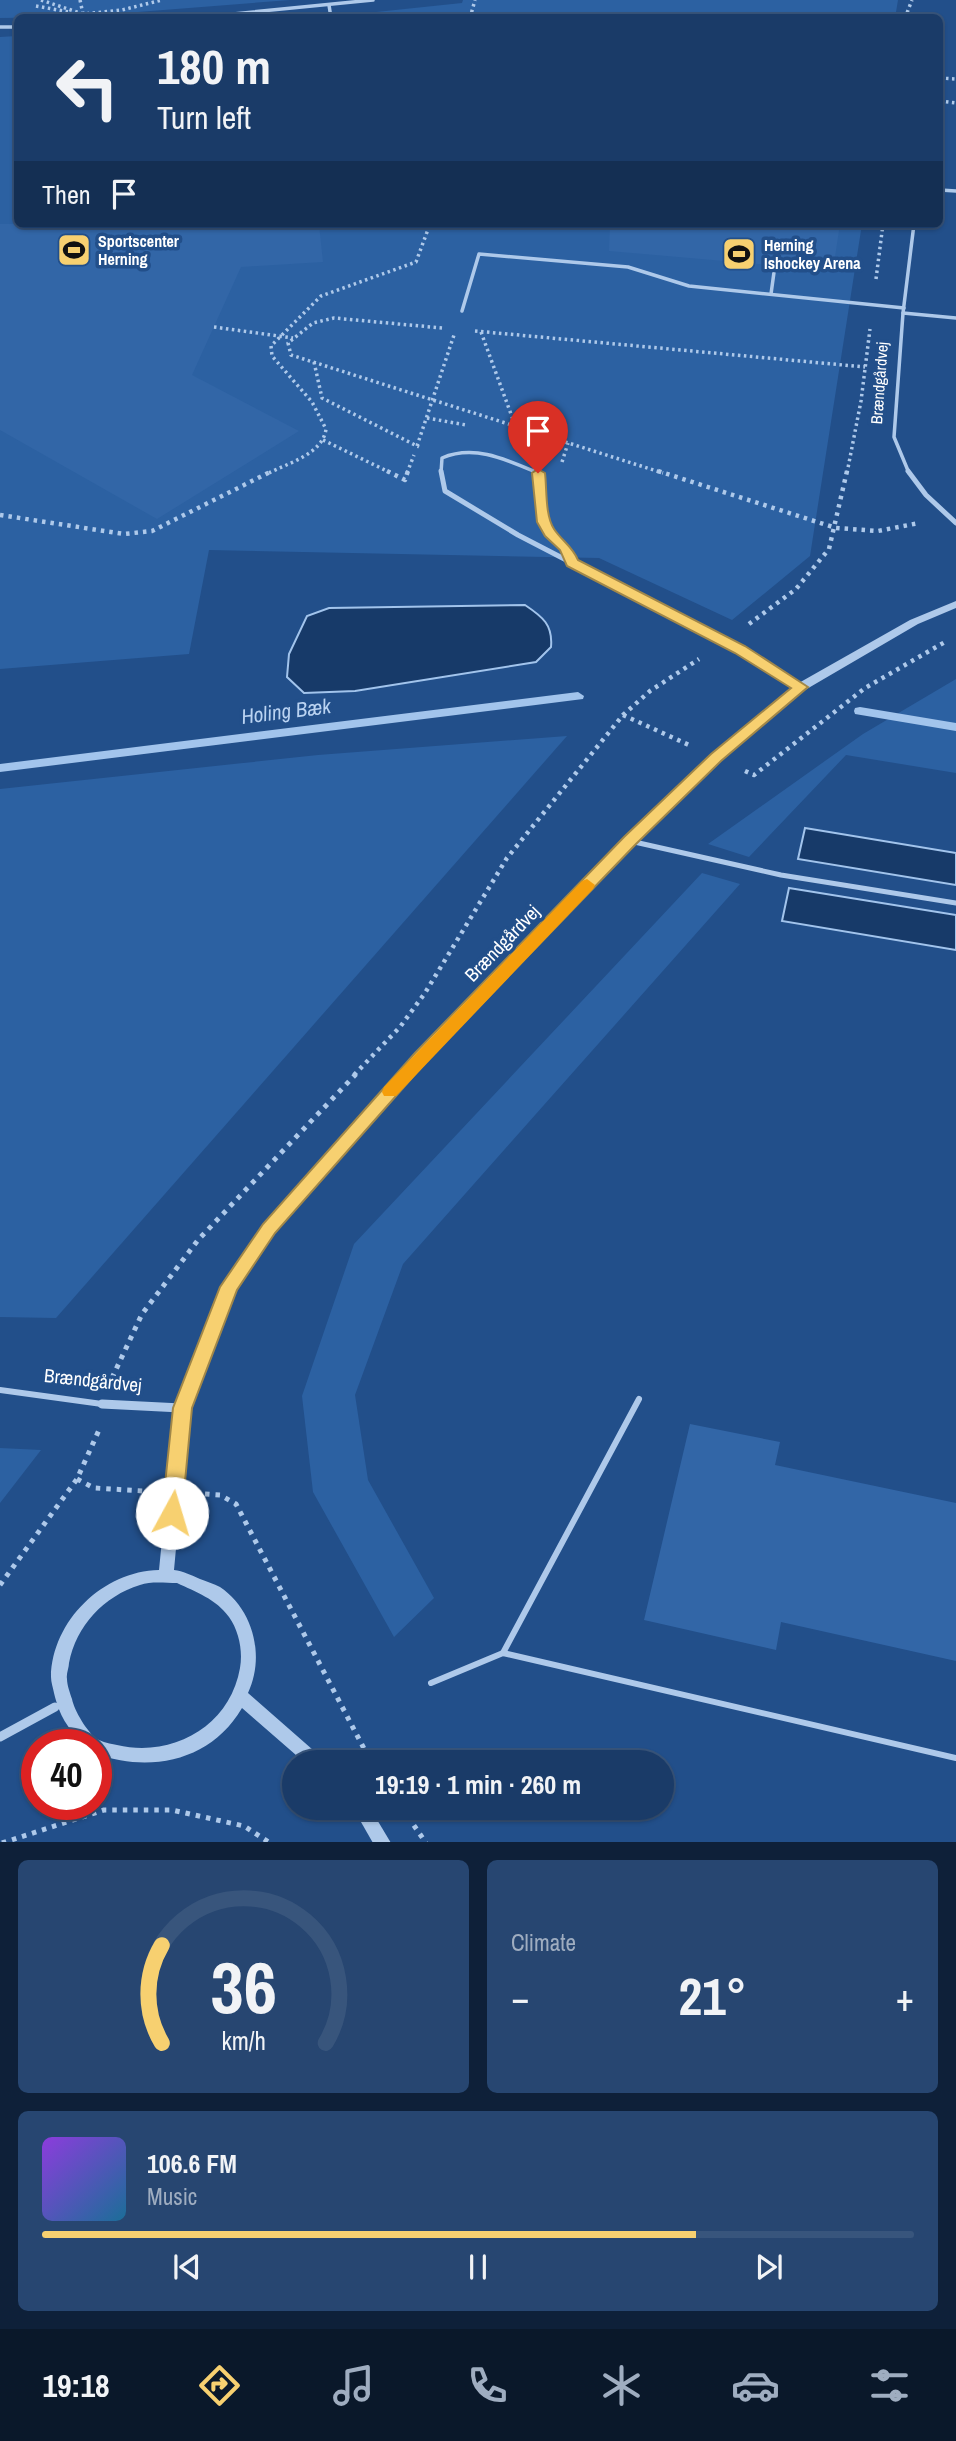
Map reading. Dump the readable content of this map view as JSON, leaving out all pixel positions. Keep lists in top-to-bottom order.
{
  "streets": {
    "street": ["Brændgårdvej"]
  },
  "water": ["Holing Bæk"],
  "places": {
    "sports": ["Sportscenter Herning", "Herning Ishockey Arena"]
  },
  "page": {
    "turn": ["180 m", "Turn left"],
    "then": "Then",
    "limit": "40",
    "trip": "19:19 · 1 min · 260 m",
    "tile": "Climate",
    "heat": ["−", "21°", "+"],
    "song": ["106.6 FM", "Music"],
    "tabs": "19:18",
    "gauge": ["36", "km/h"]
  }
}
